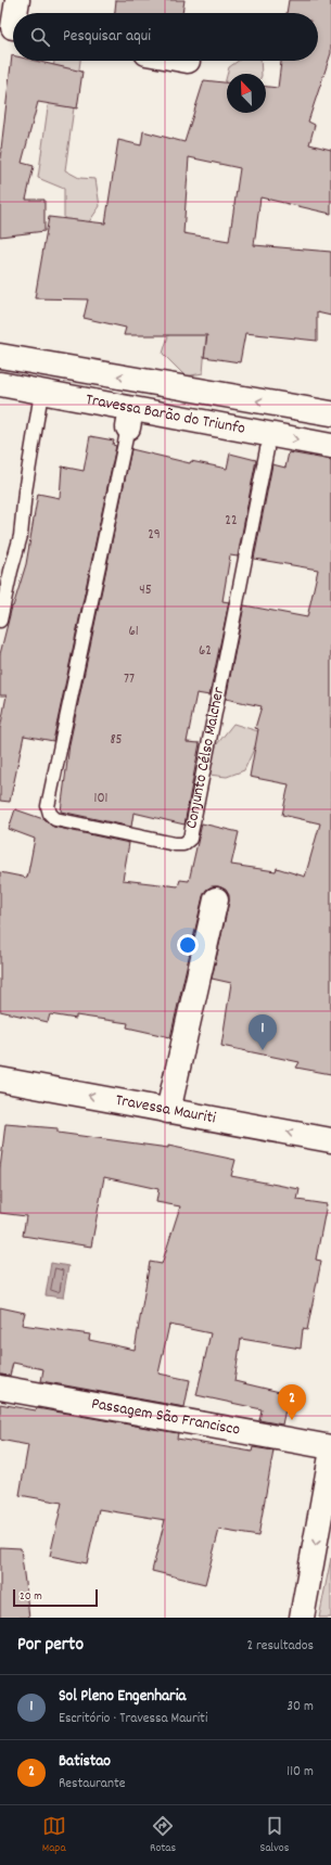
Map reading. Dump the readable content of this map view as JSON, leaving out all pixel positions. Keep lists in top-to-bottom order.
{
  "streets": {
    "street": ["Travessa Barão do Triunfo", "Travessa Mauriti", "Passagem São Francisco"],
    "lane": ["Conjunto Célso Malcher"]
  },
  "crossings": [
    ["Travessa Barão do Triunfo", "Conjunto Célso Malcher"]
  ],
  "one_way": ["Travessa Mauriti"],
  "house_numbers": [
    "22",
    "29",
    "45",
    "61",
    "62",
    "77",
    "85",
    "101"
  ],
  "scale_bar": "20 m",
  "north": "top left",
  "page": {
    "search": "Pesquisar aqui",
    "pins": ["1", "2"],
    "scale": "20 m",
    "heading": ["Por perto", "2 resultados"],
    "list": [
      {
        "mark": "1",
        "name": "Sol Pleno Engenharia",
        "note": "Escritório · Travessa Mauriti",
        "value": "30 m"
      },
      {
        "mark": "2",
        "name": "Batistao",
        "note": "Restaurante",
        "value": "110 m"
      }
    ],
    "nav": ["Mapa", "Rotas", "Salvos"]
  }
}
